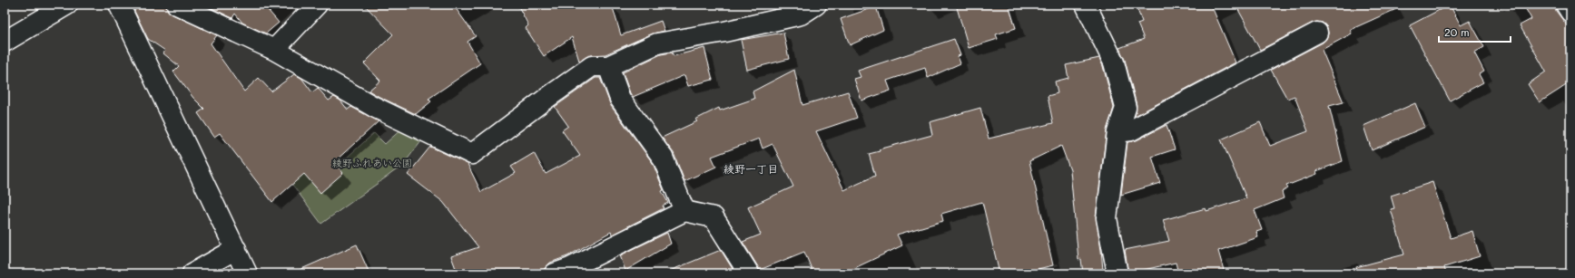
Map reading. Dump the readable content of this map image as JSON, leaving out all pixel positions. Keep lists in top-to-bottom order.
{
  "districts": ["綾野一丁目"],
  "parks": ["綾野ふれあい公園"],
  "scale_bar": "20 m"
}
